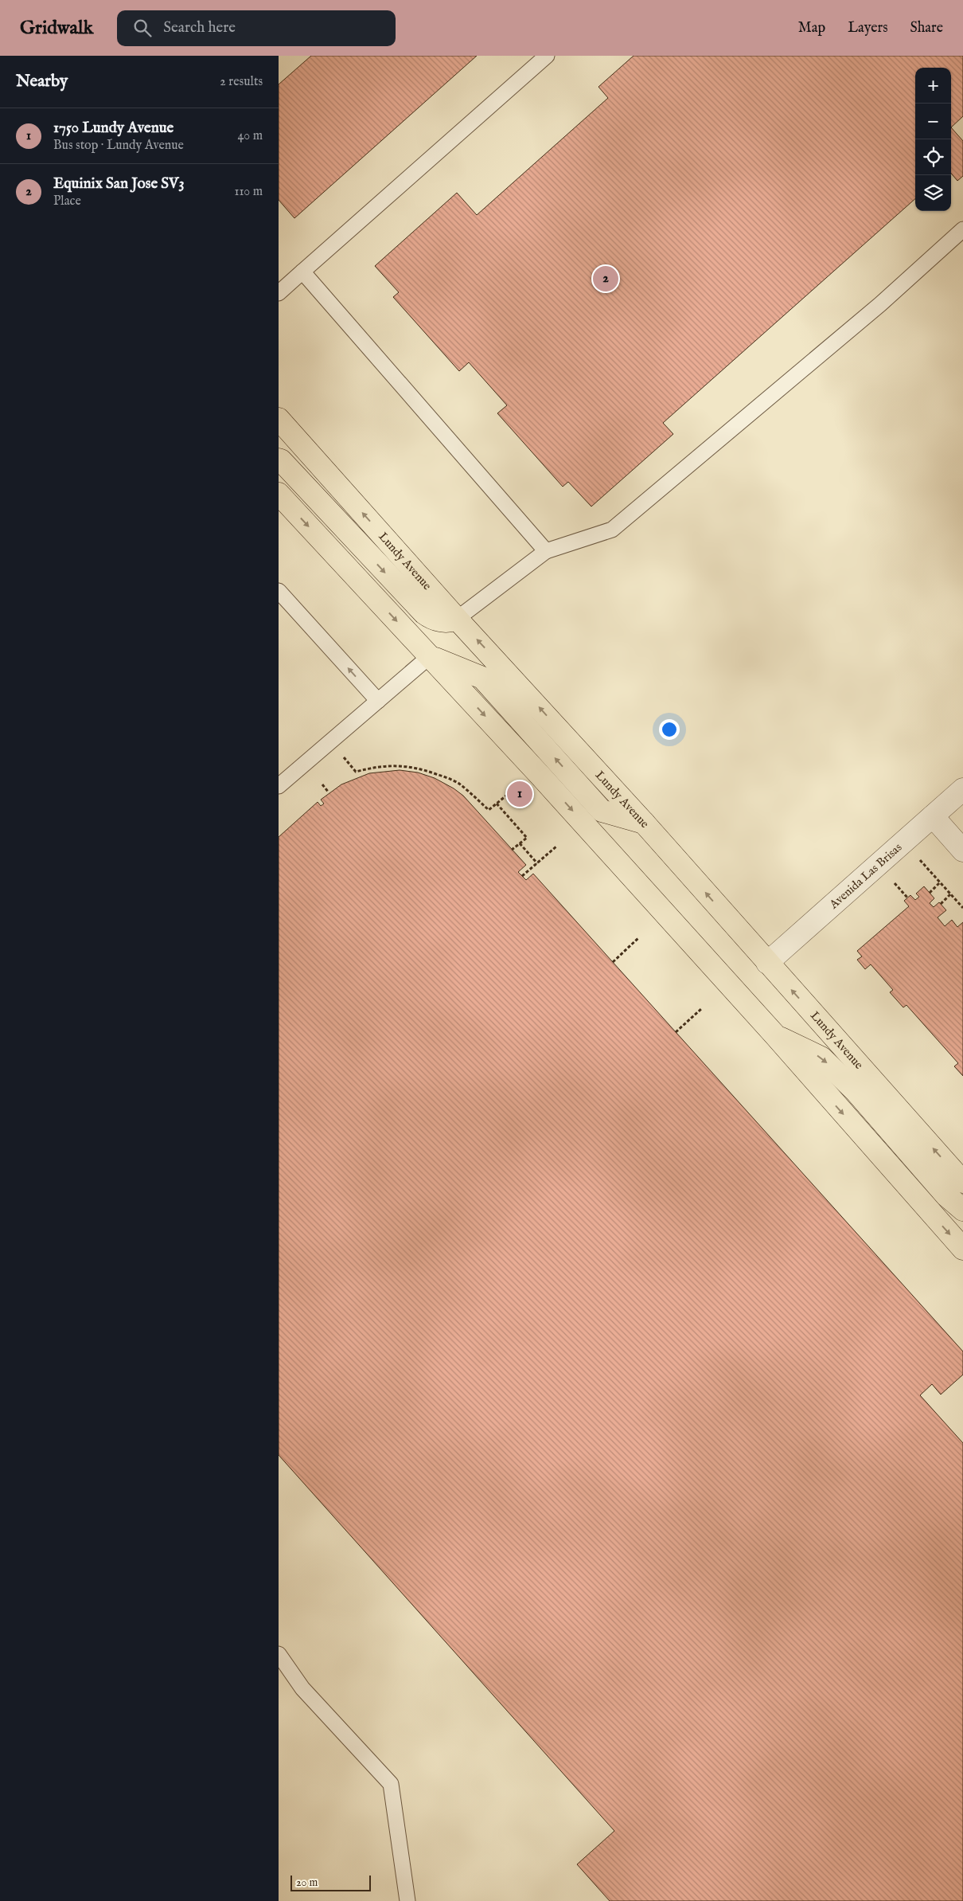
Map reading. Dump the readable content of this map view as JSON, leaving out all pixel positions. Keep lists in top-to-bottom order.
{
  "streets": {
    "main road": ["Lundy Avenue"],
    "street": ["Avenida Las Brisas"]
  },
  "crossings": [
    ["Lundy Avenue", "Avenida Las Brisas"]
  ],
  "scale_bar": "20 m",
  "page": {
    "header": "Gridwalk",
    "search": "Search here",
    "nav": ["Map", "Layers", "Share"],
    "heading": ["Nearby", "2 results"],
    "map_buttons": ["+", "−"],
    "list": [
      {
        "mark": "1",
        "name": "1750 Lundy Avenue",
        "note": "Bus stop · Lundy Avenue",
        "value": "40 m"
      },
      {
        "mark": "2",
        "name": "Equinix San Jose SV3",
        "note": "Place",
        "value": "110 m"
      }
    ],
    "pins": ["2", "1"],
    "scale": "20 m"
  }
}
